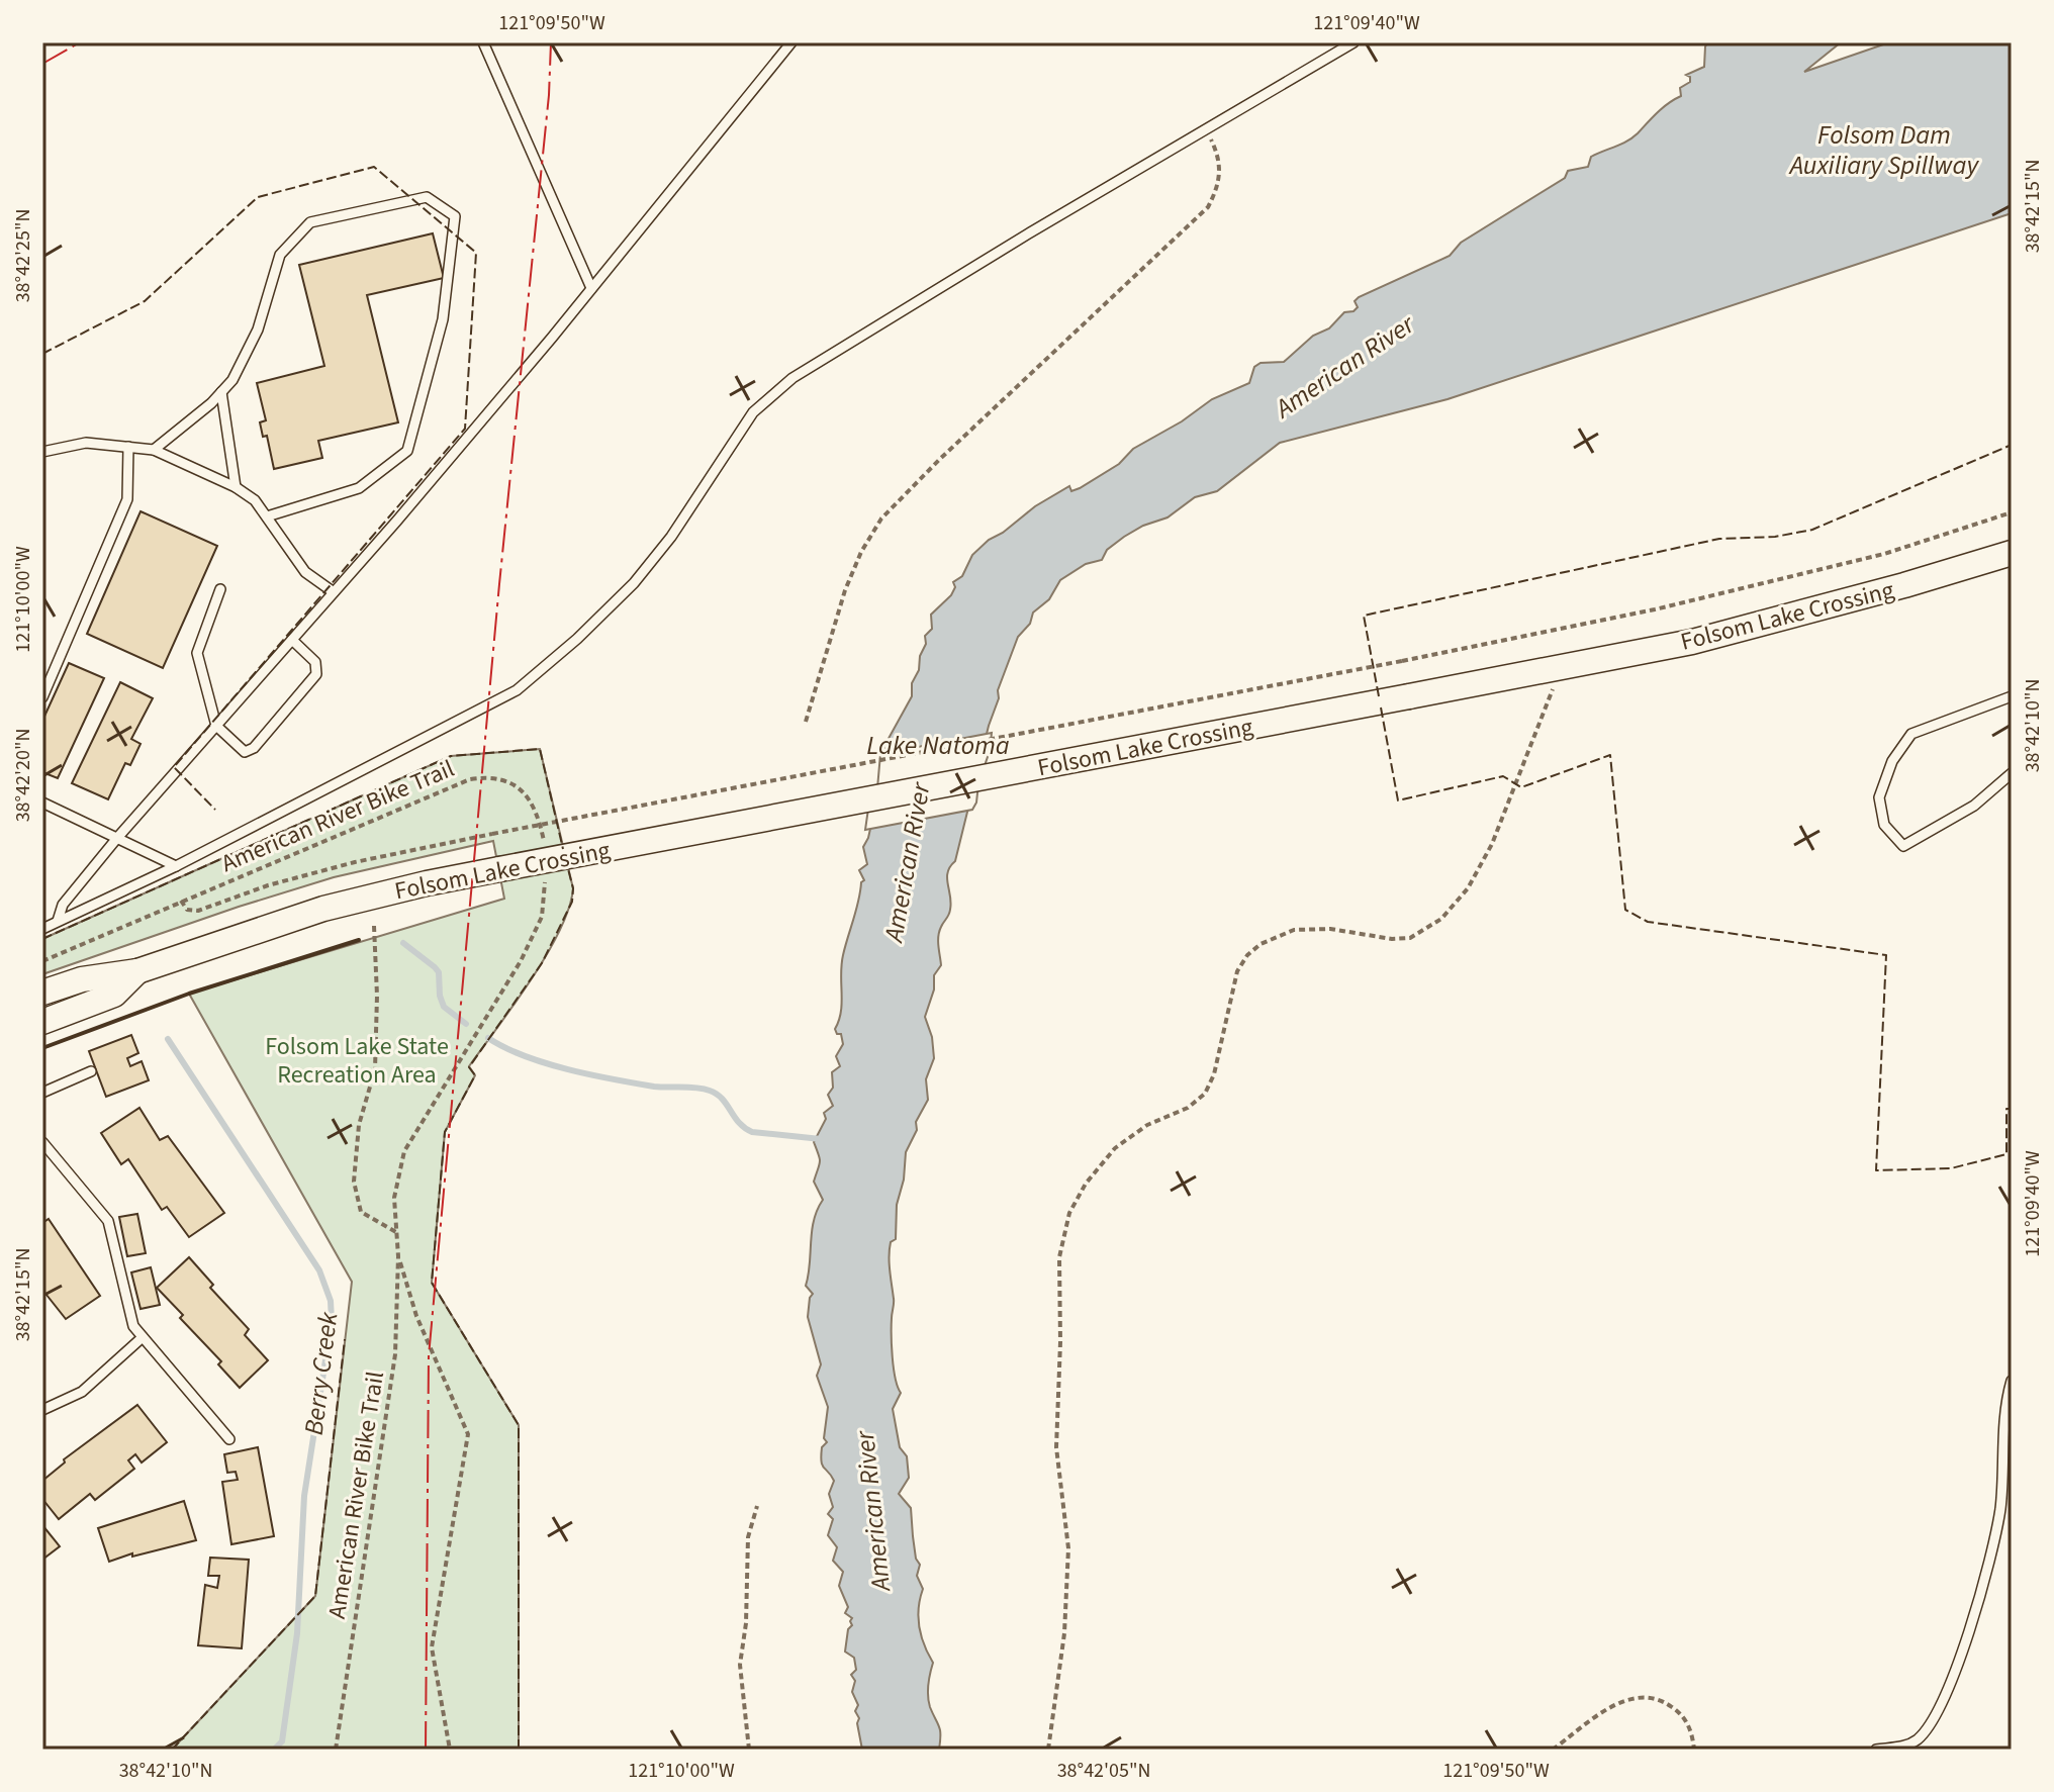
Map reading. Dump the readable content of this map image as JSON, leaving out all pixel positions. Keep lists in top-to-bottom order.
{
  "streets": {
    "main road": ["Folsom Lake Crossing"],
    "path": ["American River Bike Trail"]
  },
  "water": [
    "Folsom Dam Auxiliary Spillway",
    "American River",
    "Lake Natoma",
    "Berry Creek"
  ],
  "parks": ["Folsom Lake State Recreation Area"],
  "coordinates": [
    "121°09'50\"W",
    "121°09'40\"W",
    "38°42'15\"N",
    "38°42'25\"N",
    "121°10'00\"W",
    "38°42'10\"N",
    "38°42'20\"N",
    "38°42'05\"N"
  ]
}
